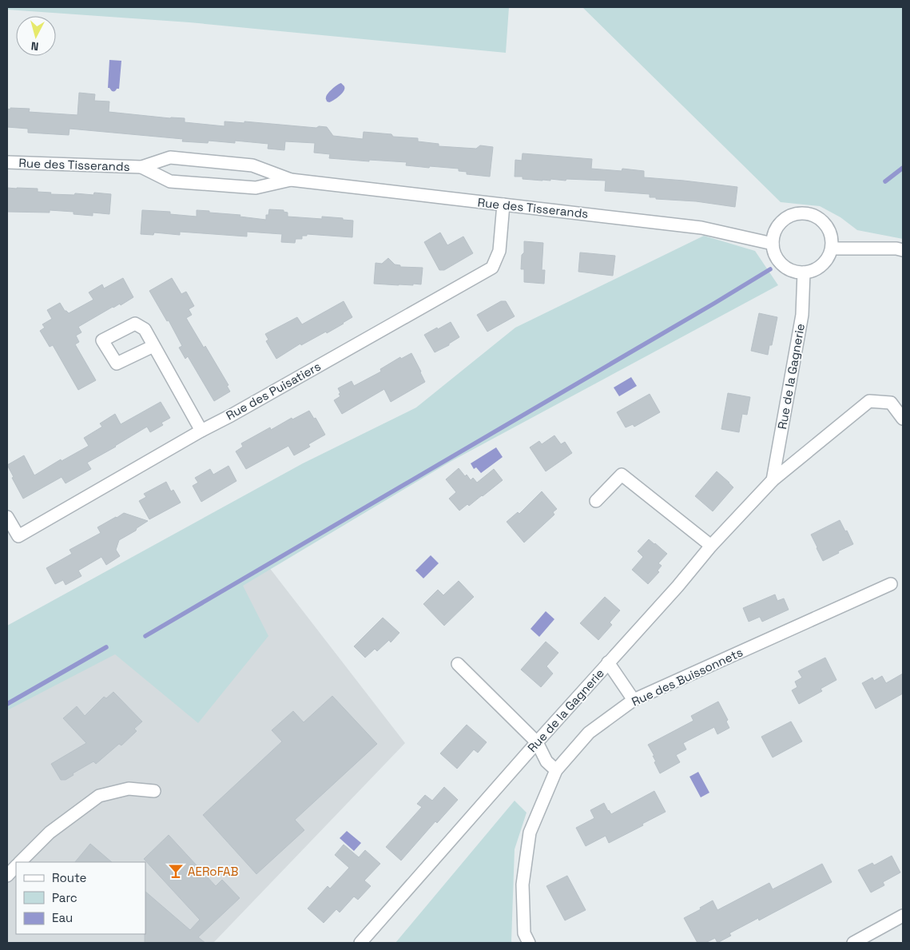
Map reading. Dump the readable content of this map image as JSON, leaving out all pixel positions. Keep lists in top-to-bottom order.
{
  "streets": {
    "street": [
      "Rue des Tisserands",
      "Rue de la Gagnerie",
      "Rue des Puisatiers",
      "Rue des Buissonnets"
    ]
  },
  "crossings": [
    ["Rue des Tisserands", "Rue de la Gagnerie"],
    ["Rue des Tisserands", "Rue des Puisatiers"]
  ],
  "places": {
    "bar": ["AERoFAB"]
  },
  "legend": ["Route", "Parc", "Eau"],
  "north": "bottom"
}
